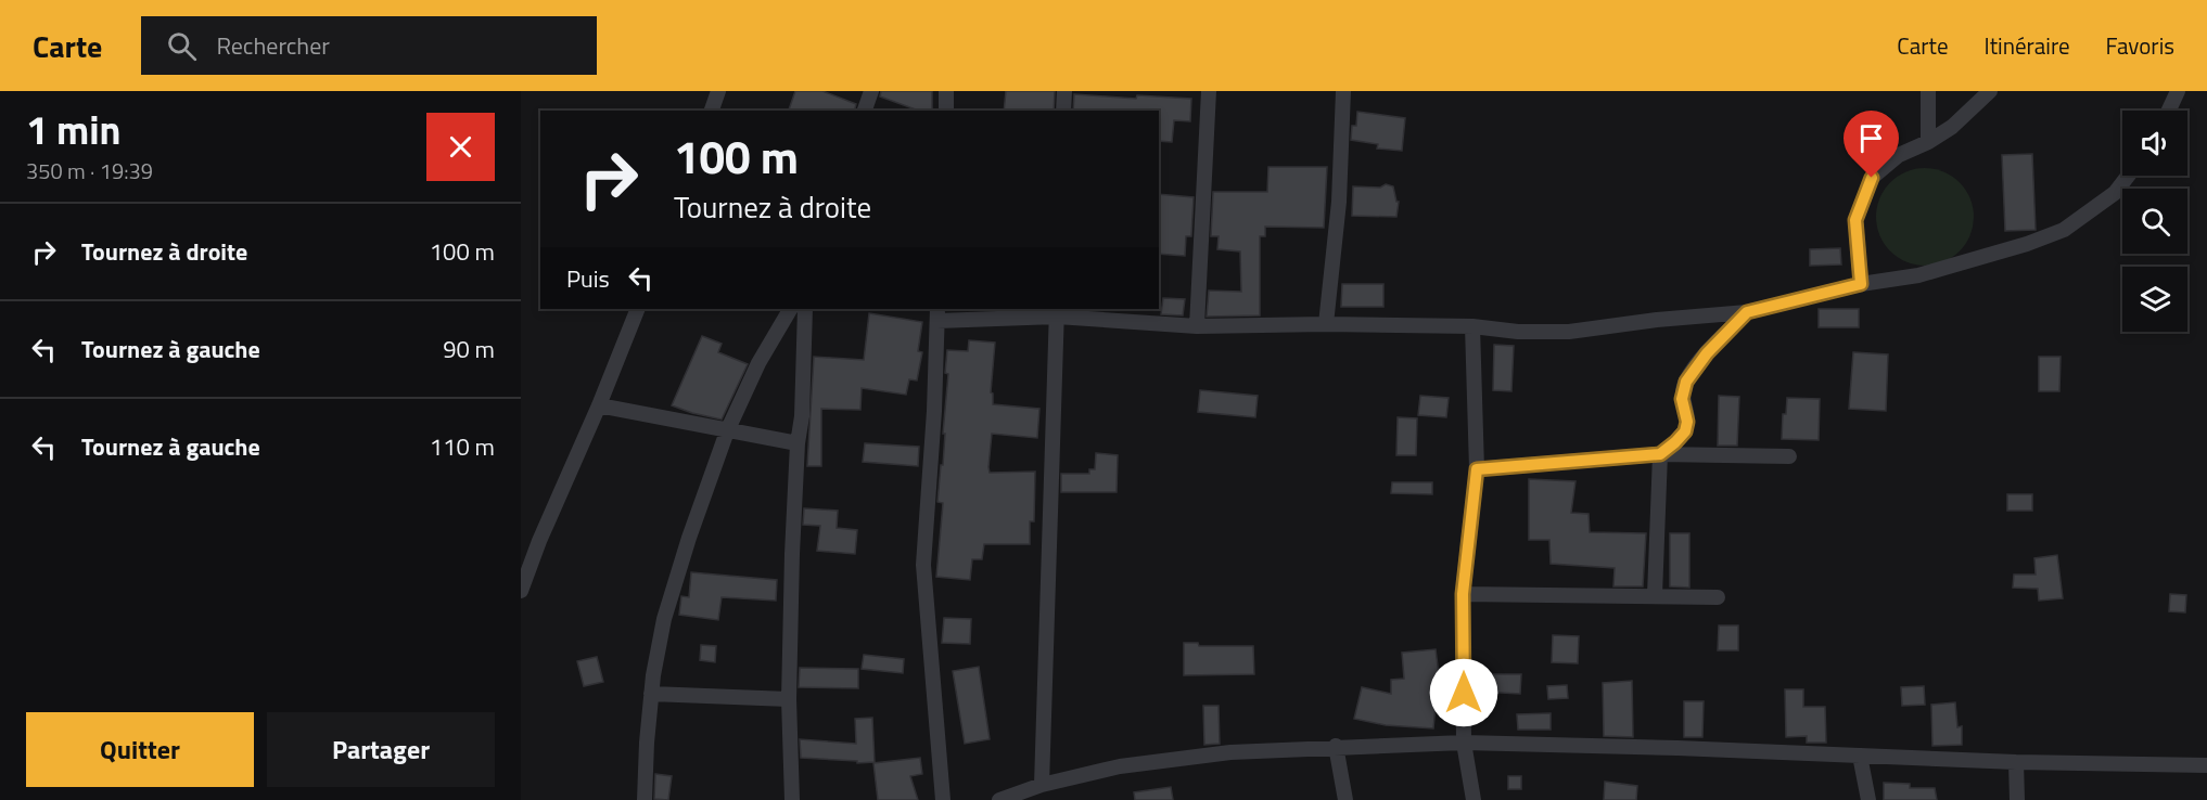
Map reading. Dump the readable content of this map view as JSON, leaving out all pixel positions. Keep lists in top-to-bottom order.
{
  "page": {
    "header": "Carte",
    "search": "Rechercher",
    "nav": ["Carte", "Itinéraire", "Favoris"],
    "heading": ["1 min", "350 m · 19:39"],
    "turn": ["100 m", "Tournez à droite"],
    "list": [
      {
        "name": "Tournez à droite",
        "value": "100 m"
      },
      {
        "name": "Tournez à gauche",
        "value": "90 m"
      },
      {
        "name": "Tournez à gauche",
        "value": "110 m"
      }
    ],
    "then": "Puis",
    "buttons": ["Quitter", "Partager"]
  }
}
